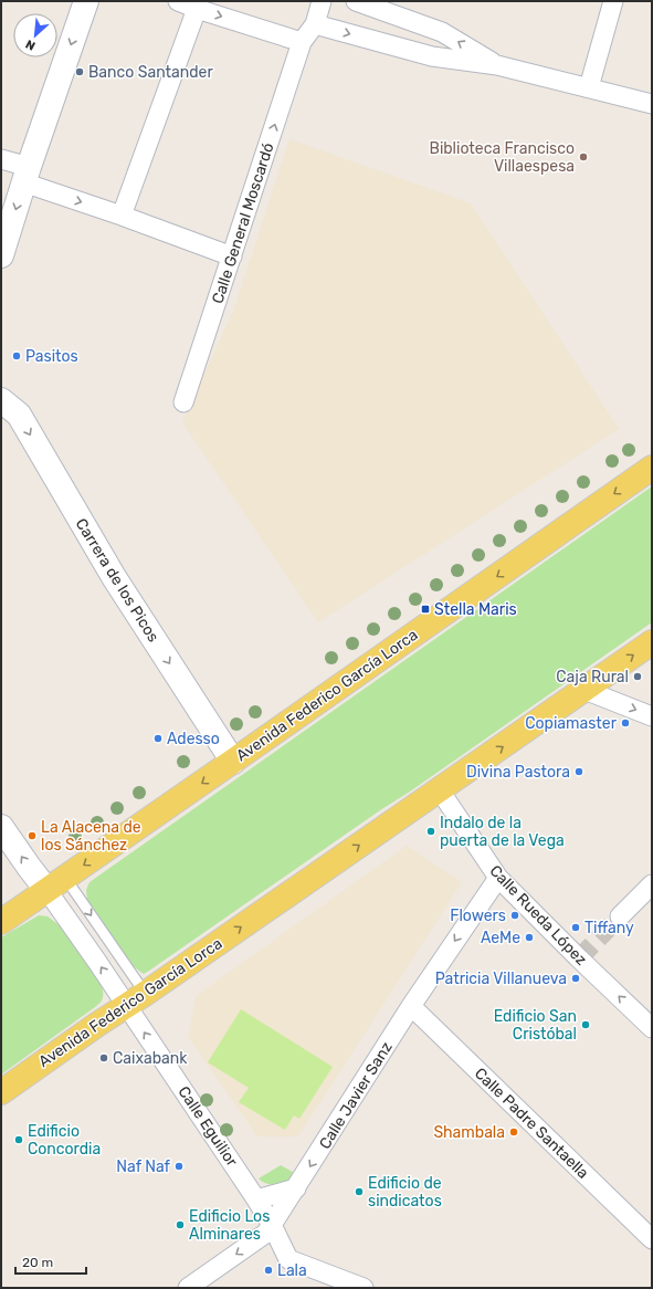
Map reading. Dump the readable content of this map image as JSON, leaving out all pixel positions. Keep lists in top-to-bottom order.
{
  "streets": {
    "main road": ["Avenida Federico García Lorca"],
    "street": [
      "Calle General Moscardó",
      "Carrera de los Picos",
      "Calle Rueda López",
      "Calle Javier Sanz",
      "Calle Padre Santaella",
      "Calle Eguilior"
    ]
  },
  "crossings": [
    ["Carrera de los Picos", "Avenida Federico García Lorca"],
    ["Avenida Federico García Lorca", "Calle Rueda López"],
    ["Avenida Federico García Lorca", "Calle Eguilior"],
    ["Calle Rueda López", "Calle Javier Sanz"],
    ["Calle Javier Sanz", "Calle Padre Santaella"],
    ["Calle Javier Sanz", "Calle Eguilior"]
  ],
  "one_way": [
    "Carrera de los Picos",
    "Calle Rueda López",
    "Calle Javier Sanz",
    "Calle Eguilior"
  ],
  "places": {
    "other": [
      "Banco Santander",
      "Biblioteca Francisco Villaespesa",
      "Pasitos",
      "Caja Rural",
      "Copiamaster",
      "Adesso",
      "Divina Pastora",
      "Indalo de la puerta de la Vega",
      "La Alacena de los Sánchez",
      "Flowers",
      "Tiffany",
      "AeMe",
      "Patricia Villanueva",
      "Edificio San Cristóbal",
      "Caixabank",
      "Shambala",
      "Edificio Concordia",
      "Naf Naf",
      "Edificio de sindicatos",
      "Edificio Los Alminares",
      "Lala"
    ],
    "transit": ["Stella Maris"]
  },
  "scale_bar": "20 m",
  "north": "bottom left"
}
